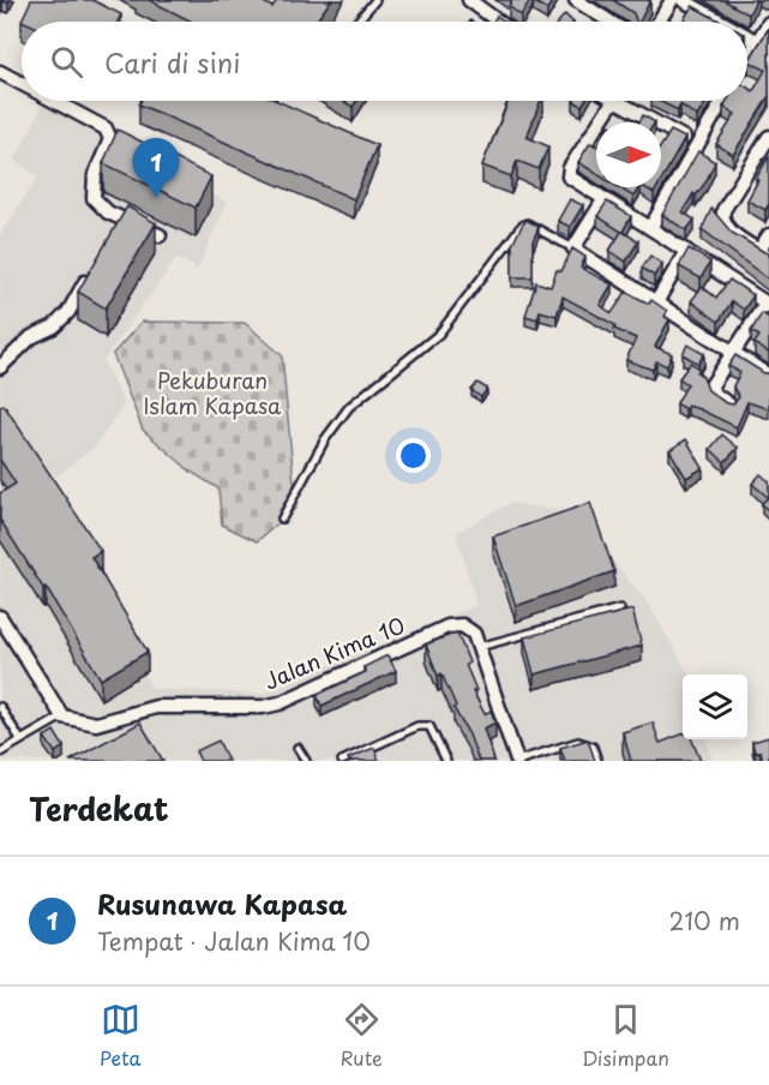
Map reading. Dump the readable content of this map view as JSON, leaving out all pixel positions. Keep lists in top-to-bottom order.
{
  "streets": {
    "street": ["Jalan Kima 10"]
  },
  "parks": ["Pekuburan Islam Kapasa"],
  "north": "right",
  "page": {
    "search": "Cari di sini",
    "pins": "1",
    "heading": "Terdekat",
    "list": [
      {
        "mark": "1",
        "name": "Rusunawa Kapasa",
        "note": "Tempat · Jalan Kima 10",
        "value": "210 m"
      }
    ],
    "nav": ["Peta", "Rute", "Disimpan"]
  }
}
